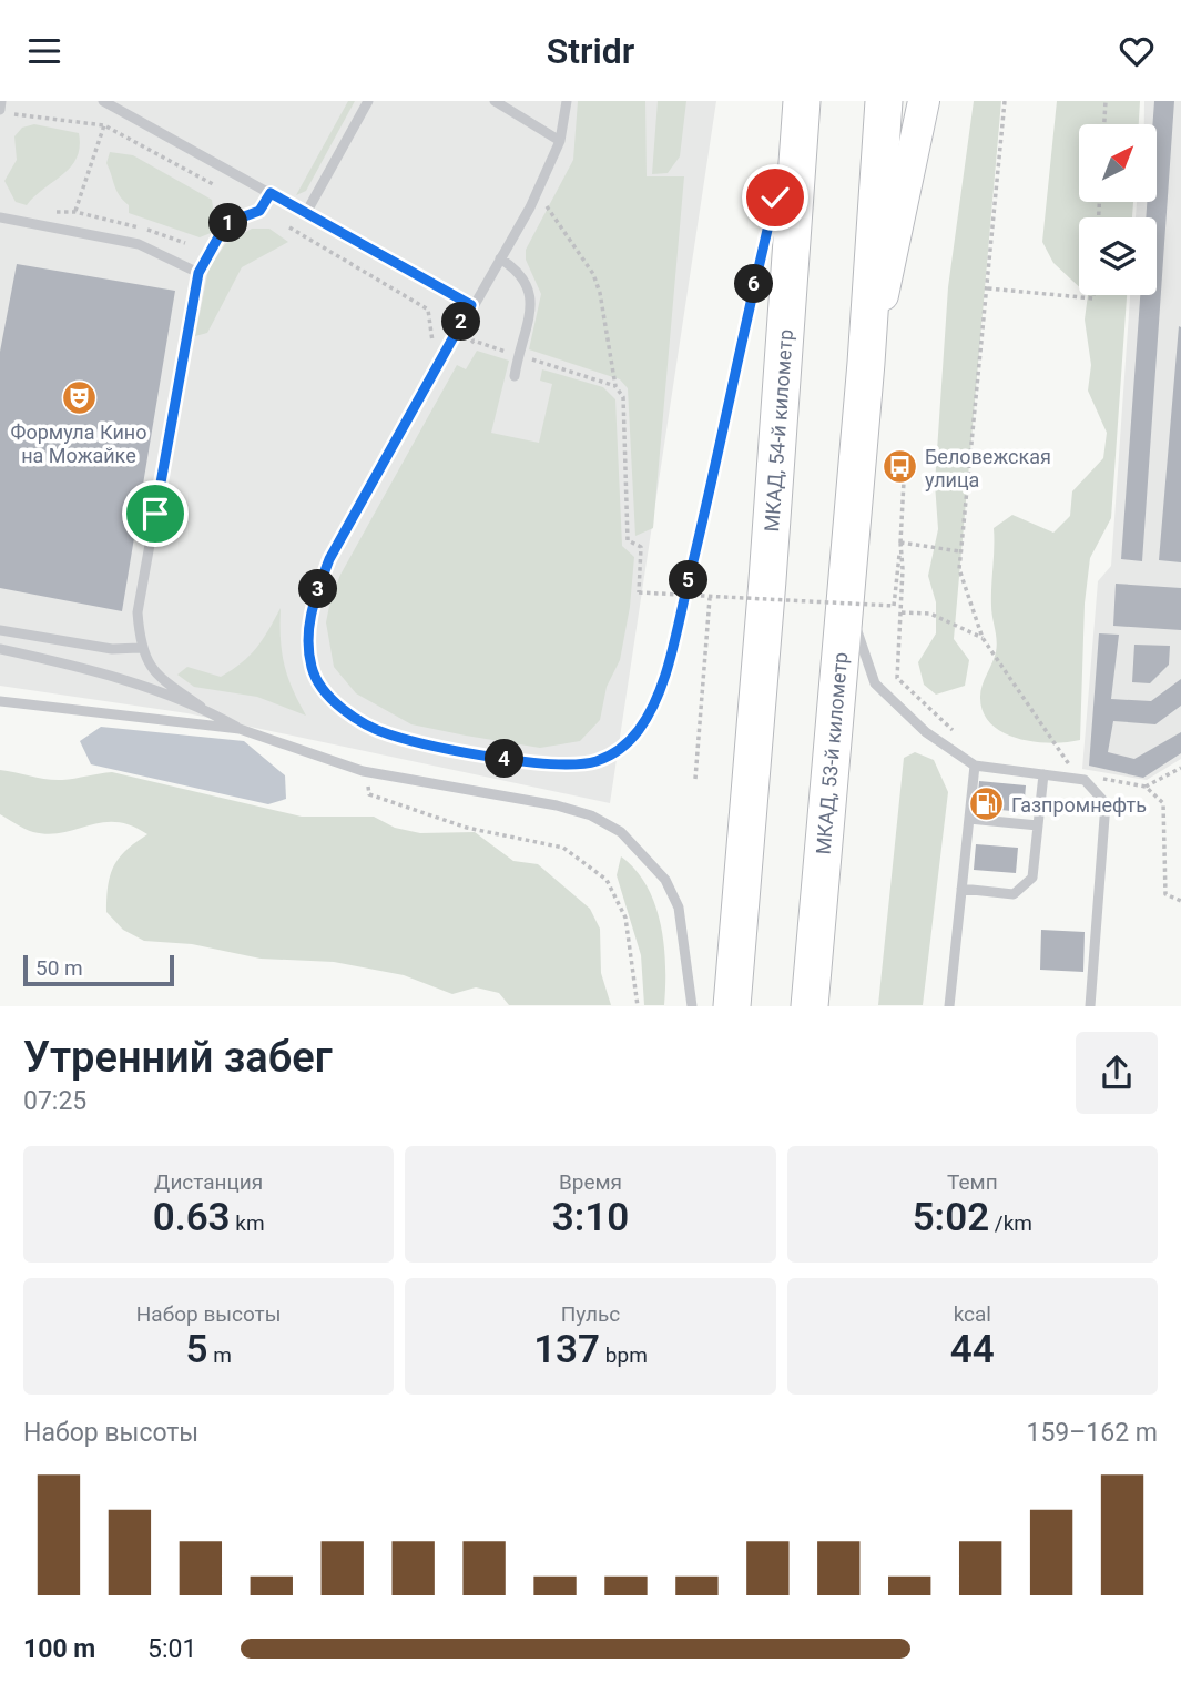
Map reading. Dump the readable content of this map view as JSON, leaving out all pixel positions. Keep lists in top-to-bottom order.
{
  "streets": {
    "highway": ["МКАД, 54-й километр", "МКАД, 53-й километр"]
  },
  "places": {
    "theatre": ["Формула Кино на Можайке"],
    "bus stop": ["Беловежская улица"],
    "fuel station": ["Газпромнефть"]
  },
  "scale_bar": "50 m",
  "north": "top right",
  "page": {
    "header": "Stridr",
    "pins": [
      "1",
      "6",
      "2",
      "5",
      "3",
      "4"
    ],
    "scale": "50 m",
    "heading": ["Утренний забег", "07:25"],
    "stats": [
      ["Дистанция", "0.63 km"],
      ["Время", "3:10"],
      ["Темп", "5:02 /km"],
      ["Набор высоты", "5 m"],
      ["Пульс", "137 bpm"],
      ["kcal", "44"]
    ],
    "chart": ["Набор высоты", "159–162 m"],
    "list": [
      {
        "name": "100 m",
        "note": "5:01"
      }
    ]
  }
}
